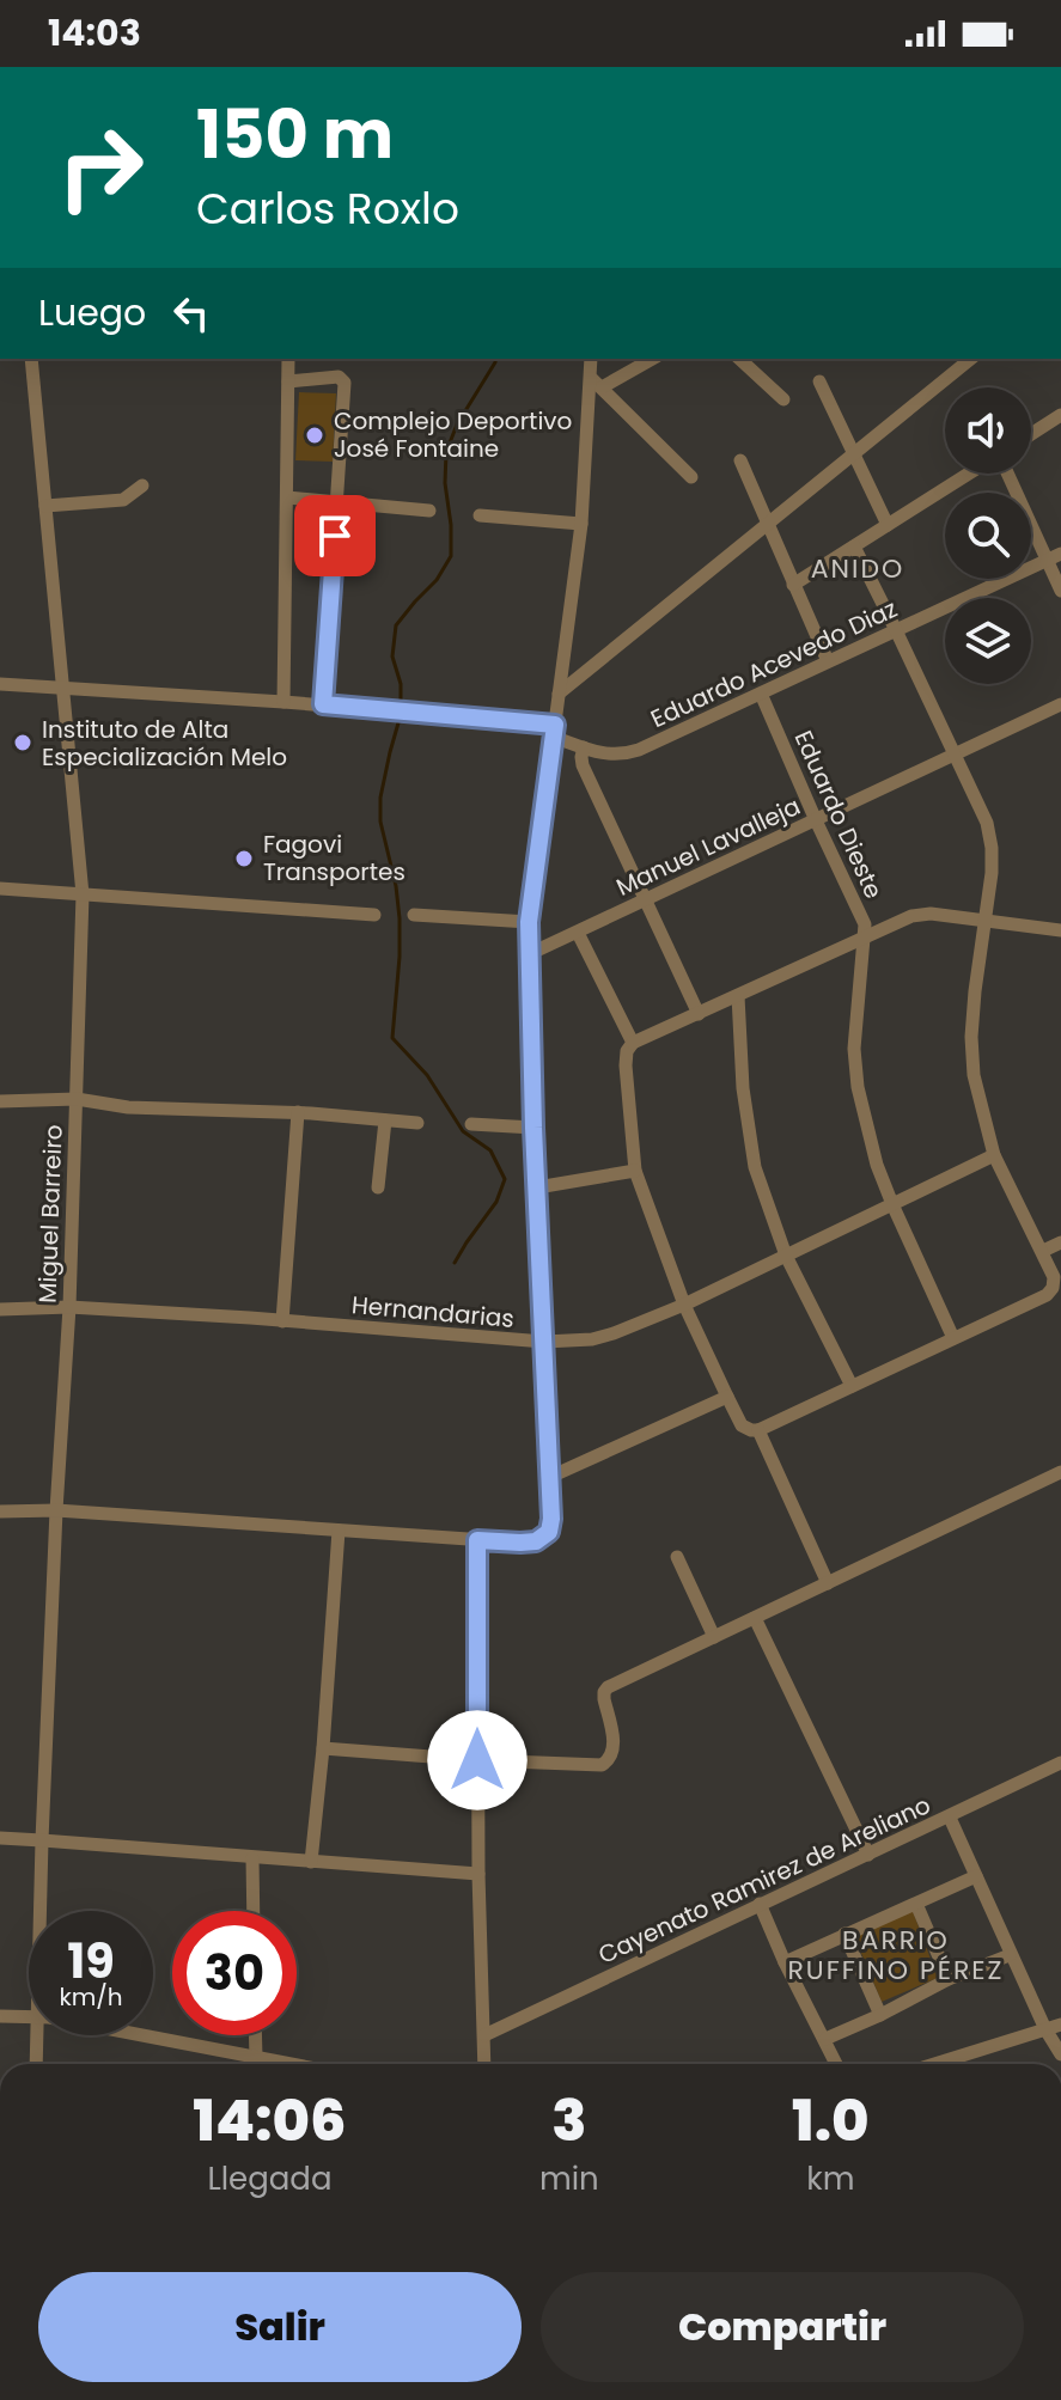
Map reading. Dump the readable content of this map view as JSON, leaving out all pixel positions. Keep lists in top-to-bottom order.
{
  "streets": {
    "street": [
      "Eduardo Acevedo Diaz",
      "Eduardo Dieste",
      "Manuel Lavalleja",
      "Miguel Barreiro",
      "Hernandarias",
      "Cayenato Ramirez de Areliano"
    ]
  },
  "crossings": [
    ["Eduardo Acevedo Diaz", "Eduardo Dieste"],
    ["Eduardo Acevedo Diaz", "Miguel Barreiro"],
    ["Eduardo Dieste", "Manuel Lavalleja"],
    ["Eduardo Dieste", "Hernandarias"],
    ["Miguel Barreiro", "Hernandarias"]
  ],
  "districts": ["ANIDO", "BARRIO RUFFINO PÉREZ"],
  "places": ["Complejo Deportivo José Fontaine", "Instituto de Alta Especialización Melo", "Fagovi Transportes"],
  "page": {
    "status": "14:03",
    "turn": ["150 m", "Carlos Roxlo"],
    "then": "Luego",
    "speed": "19 km/h",
    "limit": "30",
    "eta": [
      "14:06",
      "Llegada",
      "3",
      "min",
      "1.0",
      "km"
    ],
    "buttons": ["Salir", "Compartir"]
  }
}
